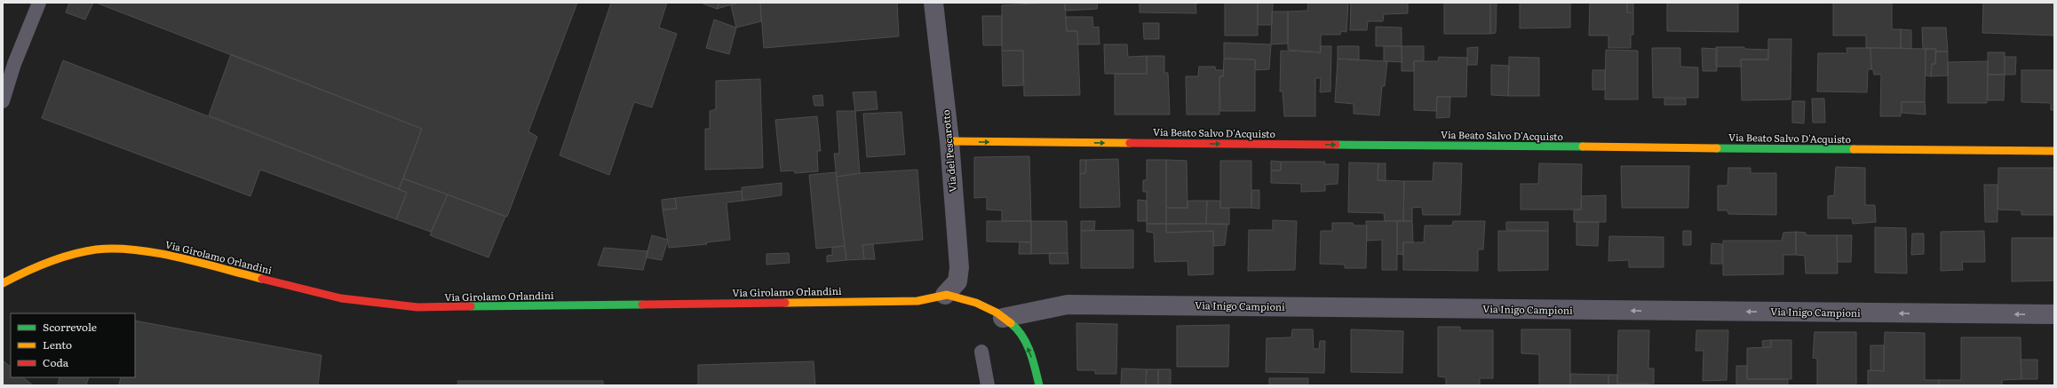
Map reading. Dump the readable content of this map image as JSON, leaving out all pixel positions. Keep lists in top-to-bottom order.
{
  "streets": {
    "street": [
      "Via Beato Salvo D'Acquisto",
      "Via del Pescarotto",
      "Via Girolamo Orlandini",
      "Via Inigo Campioni"
    ]
  },
  "crossings": [
    ["Via Beato Salvo D'Acquisto", "Via del Pescarotto"],
    ["Via del Pescarotto", "Via Girolamo Orlandini"],
    ["Via Girolamo Orlandini", "Via Inigo Campioni"]
  ],
  "one_way": ["Via Beato Salvo D'Acquisto", "Via Inigo Campioni"],
  "legend": ["Scorrevole", "Lento", "Coda"]
}
